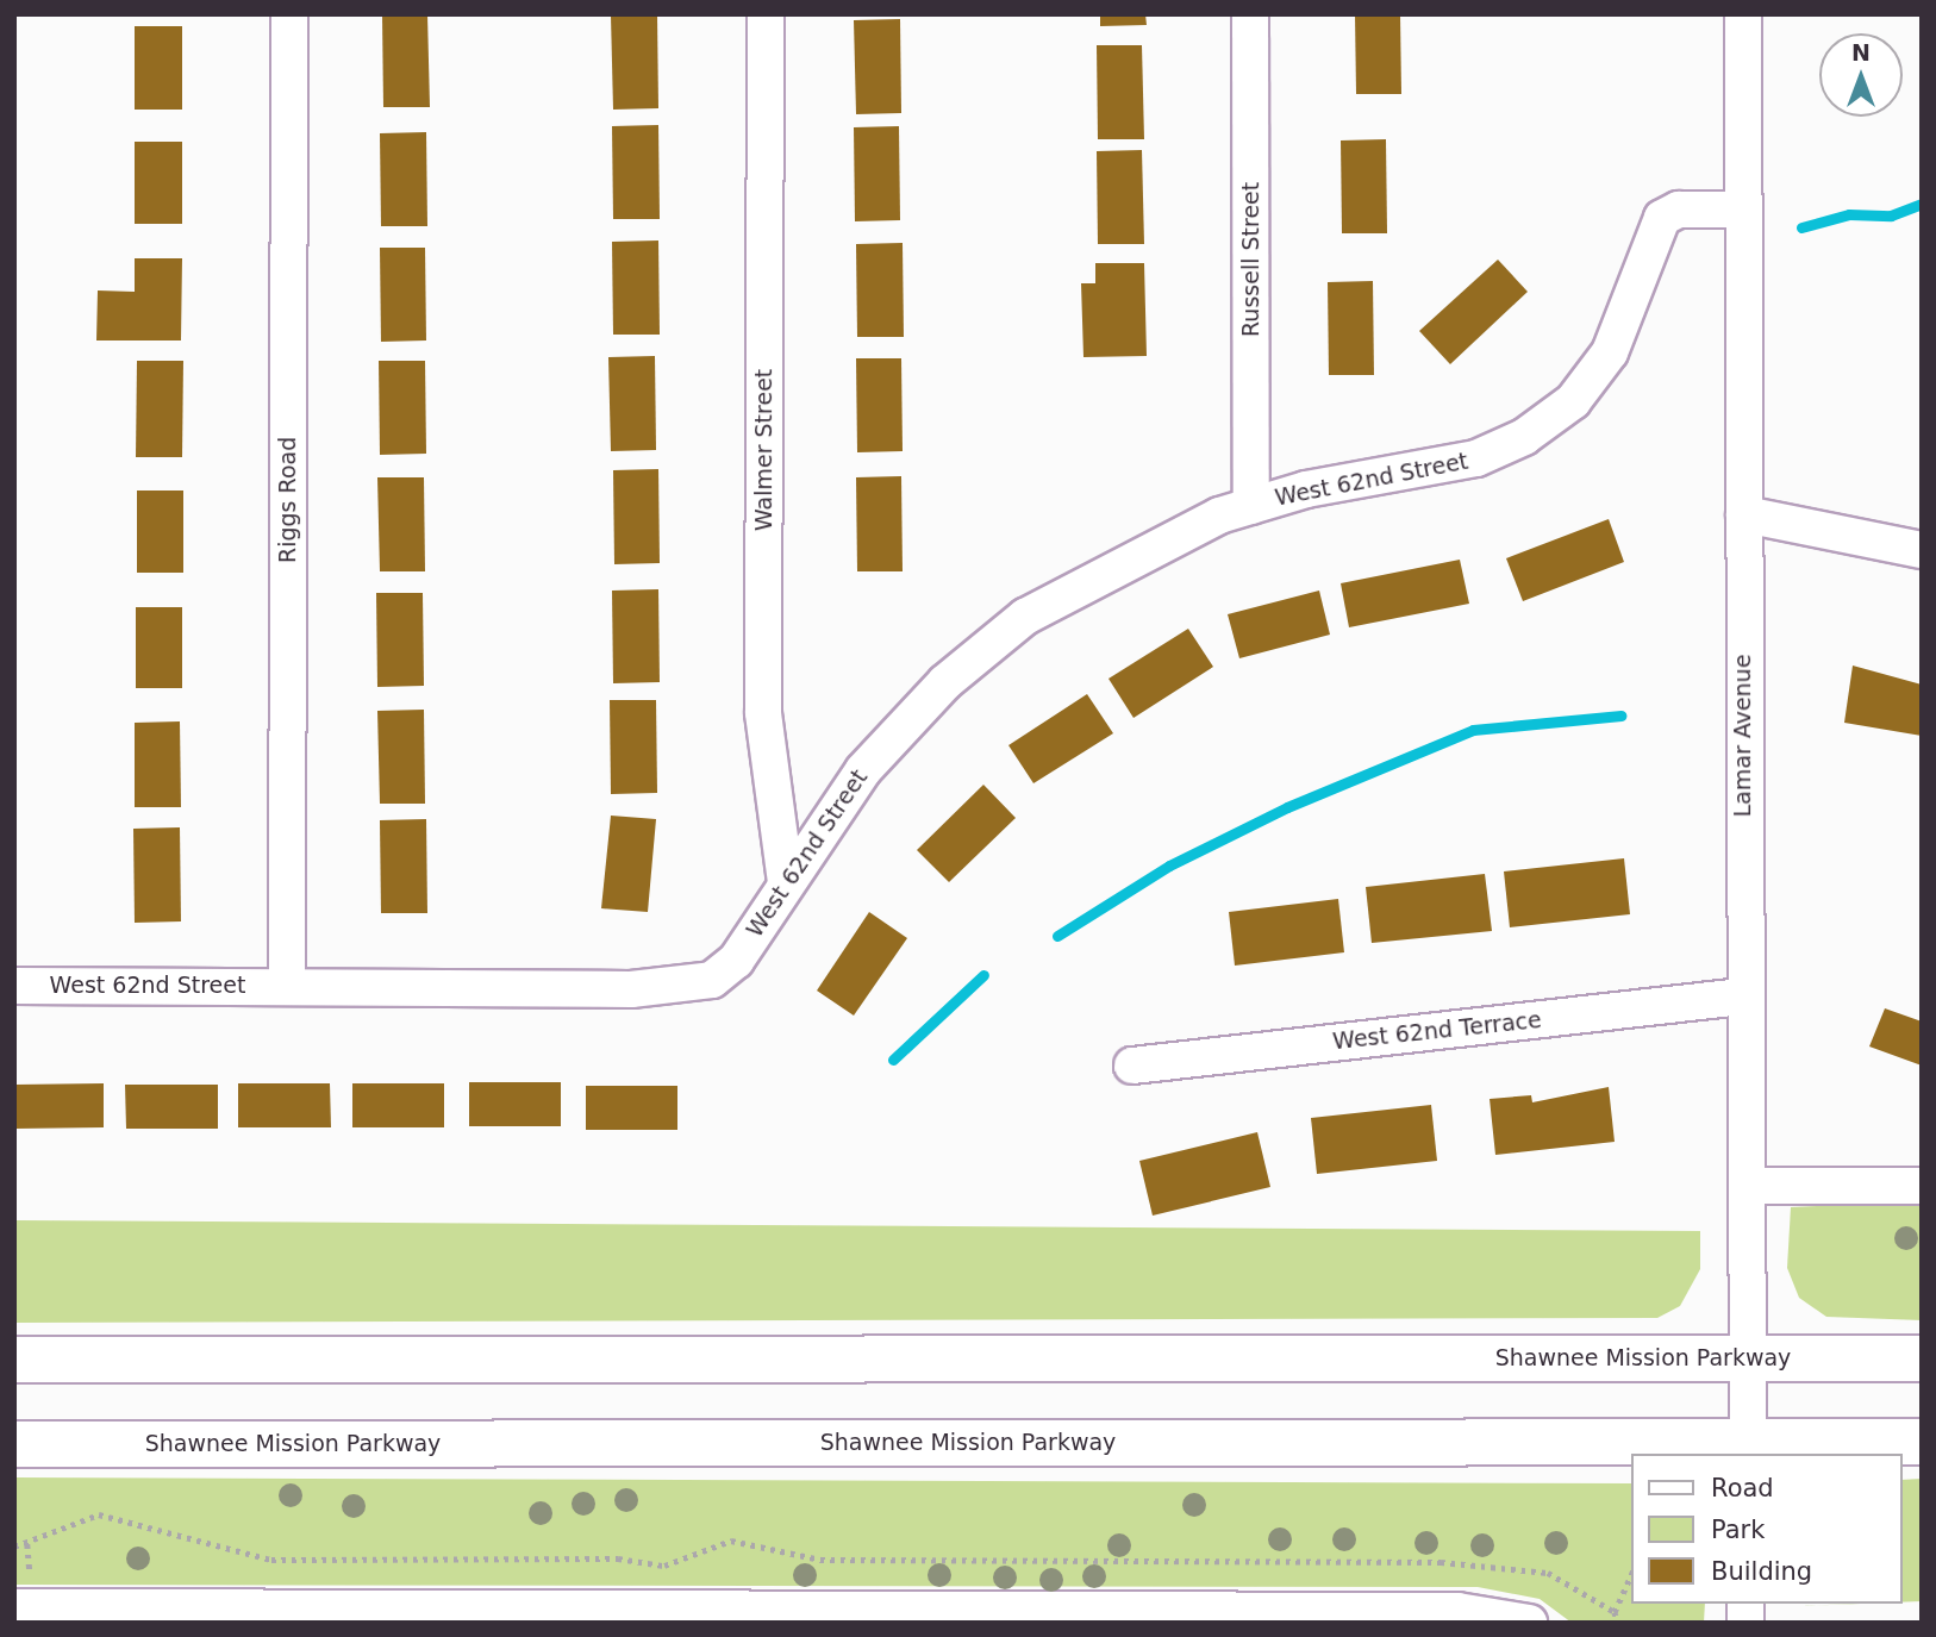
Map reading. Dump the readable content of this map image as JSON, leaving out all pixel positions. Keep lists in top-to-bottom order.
{
  "streets": {
    "highway": ["Shawnee Mission Parkway"],
    "street": [
      "Russell Street",
      "Walmer Street",
      "West 62nd Street",
      "Riggs Road",
      "Lamar Avenue",
      "West 62nd Terrace"
    ]
  },
  "crossings": [
    ["Russell Street", "West 62nd Street"],
    ["Walmer Street", "West 62nd Street"],
    ["West 62nd Street", "Riggs Road"],
    ["West 62nd Street", "Lamar Avenue"],
    ["Lamar Avenue", "West 62nd Terrace"],
    ["Lamar Avenue", "Shawnee Mission Parkway"]
  ],
  "legend": ["Road", "Park", "Building"],
  "north": "top"
}
